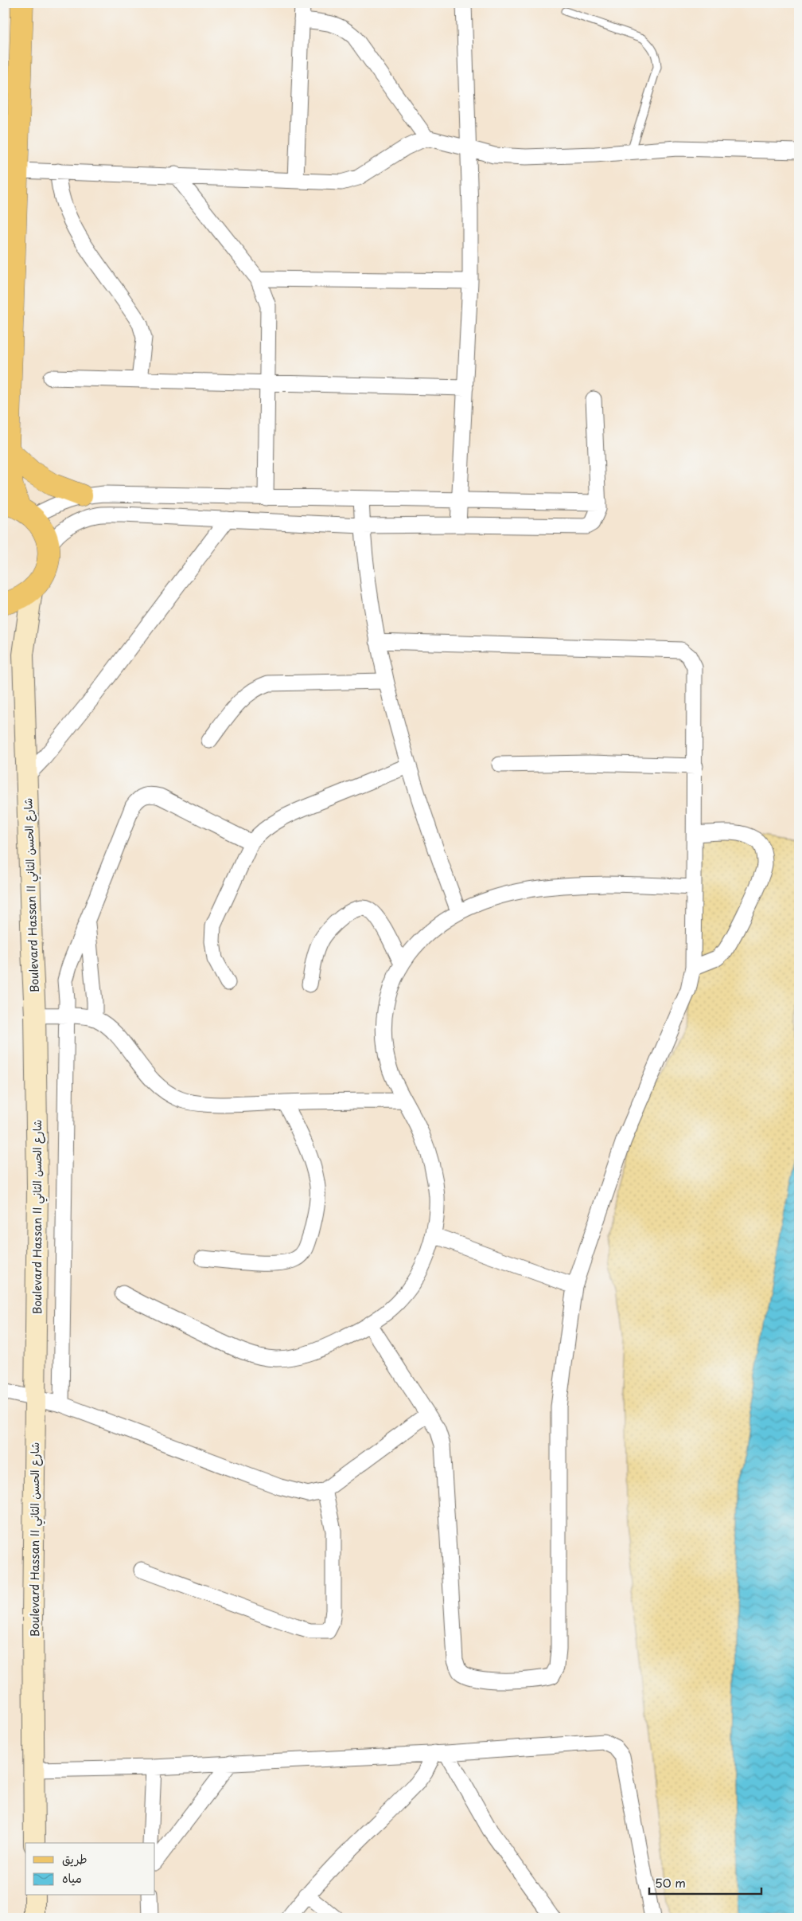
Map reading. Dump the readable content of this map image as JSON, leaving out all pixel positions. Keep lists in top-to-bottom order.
{
  "streets": {
    "main road": ["Boulevard Hassan II شارع الحسن الثاني"]
  },
  "legend": ["طريق", "مياه"],
  "scale_bar": "50 m"
}
